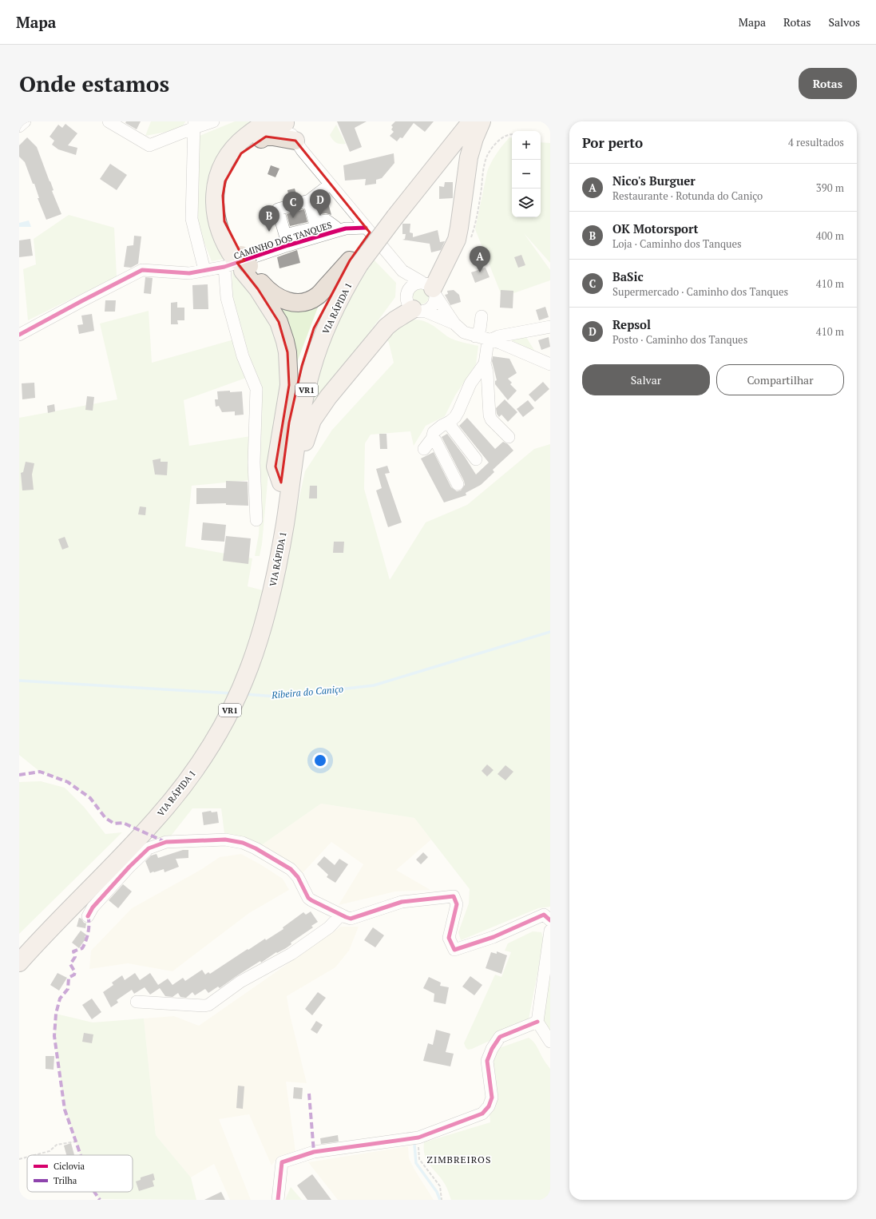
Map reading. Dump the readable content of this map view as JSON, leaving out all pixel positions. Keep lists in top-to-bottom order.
{
  "streets": {
    "highway": ["VIA RÁPIDA 1", "VR1"],
    "street": ["CAMINHO DOS TANQUES"]
  },
  "districts": ["ZIMBREIROS"],
  "water": ["Ribeira do Caniço"],
  "legend": ["Ciclovia", "Trilha"],
  "page": {
    "header": "Mapa",
    "nav": ["Mapa", "Rotas", "Salvos"],
    "buttons": [
      "Rotas",
      ["Salvar", "Compartilhar"]
    ],
    "title": "Onde estamos",
    "heading": ["Por perto", "4 resultados"],
    "map_buttons": ["+", "−"],
    "list": [
      {
        "mark": "A",
        "name": "Nico's Burguer",
        "note": "Restaurante · Rotunda do Caniço",
        "value": "390 m"
      },
      {
        "mark": "B",
        "name": "OK Motorsport",
        "note": "Loja · Caminho dos Tanques",
        "value": "400 m"
      },
      {
        "mark": "C",
        "name": "BaSic",
        "note": "Supermercado · Caminho dos Tanques",
        "value": "410 m"
      },
      {
        "mark": "D",
        "name": "Repsol",
        "note": "Posto · Caminho dos Tanques",
        "value": "410 m"
      }
    ],
    "pins": [
      "D",
      "C",
      "B",
      "A"
    ]
  }
}
